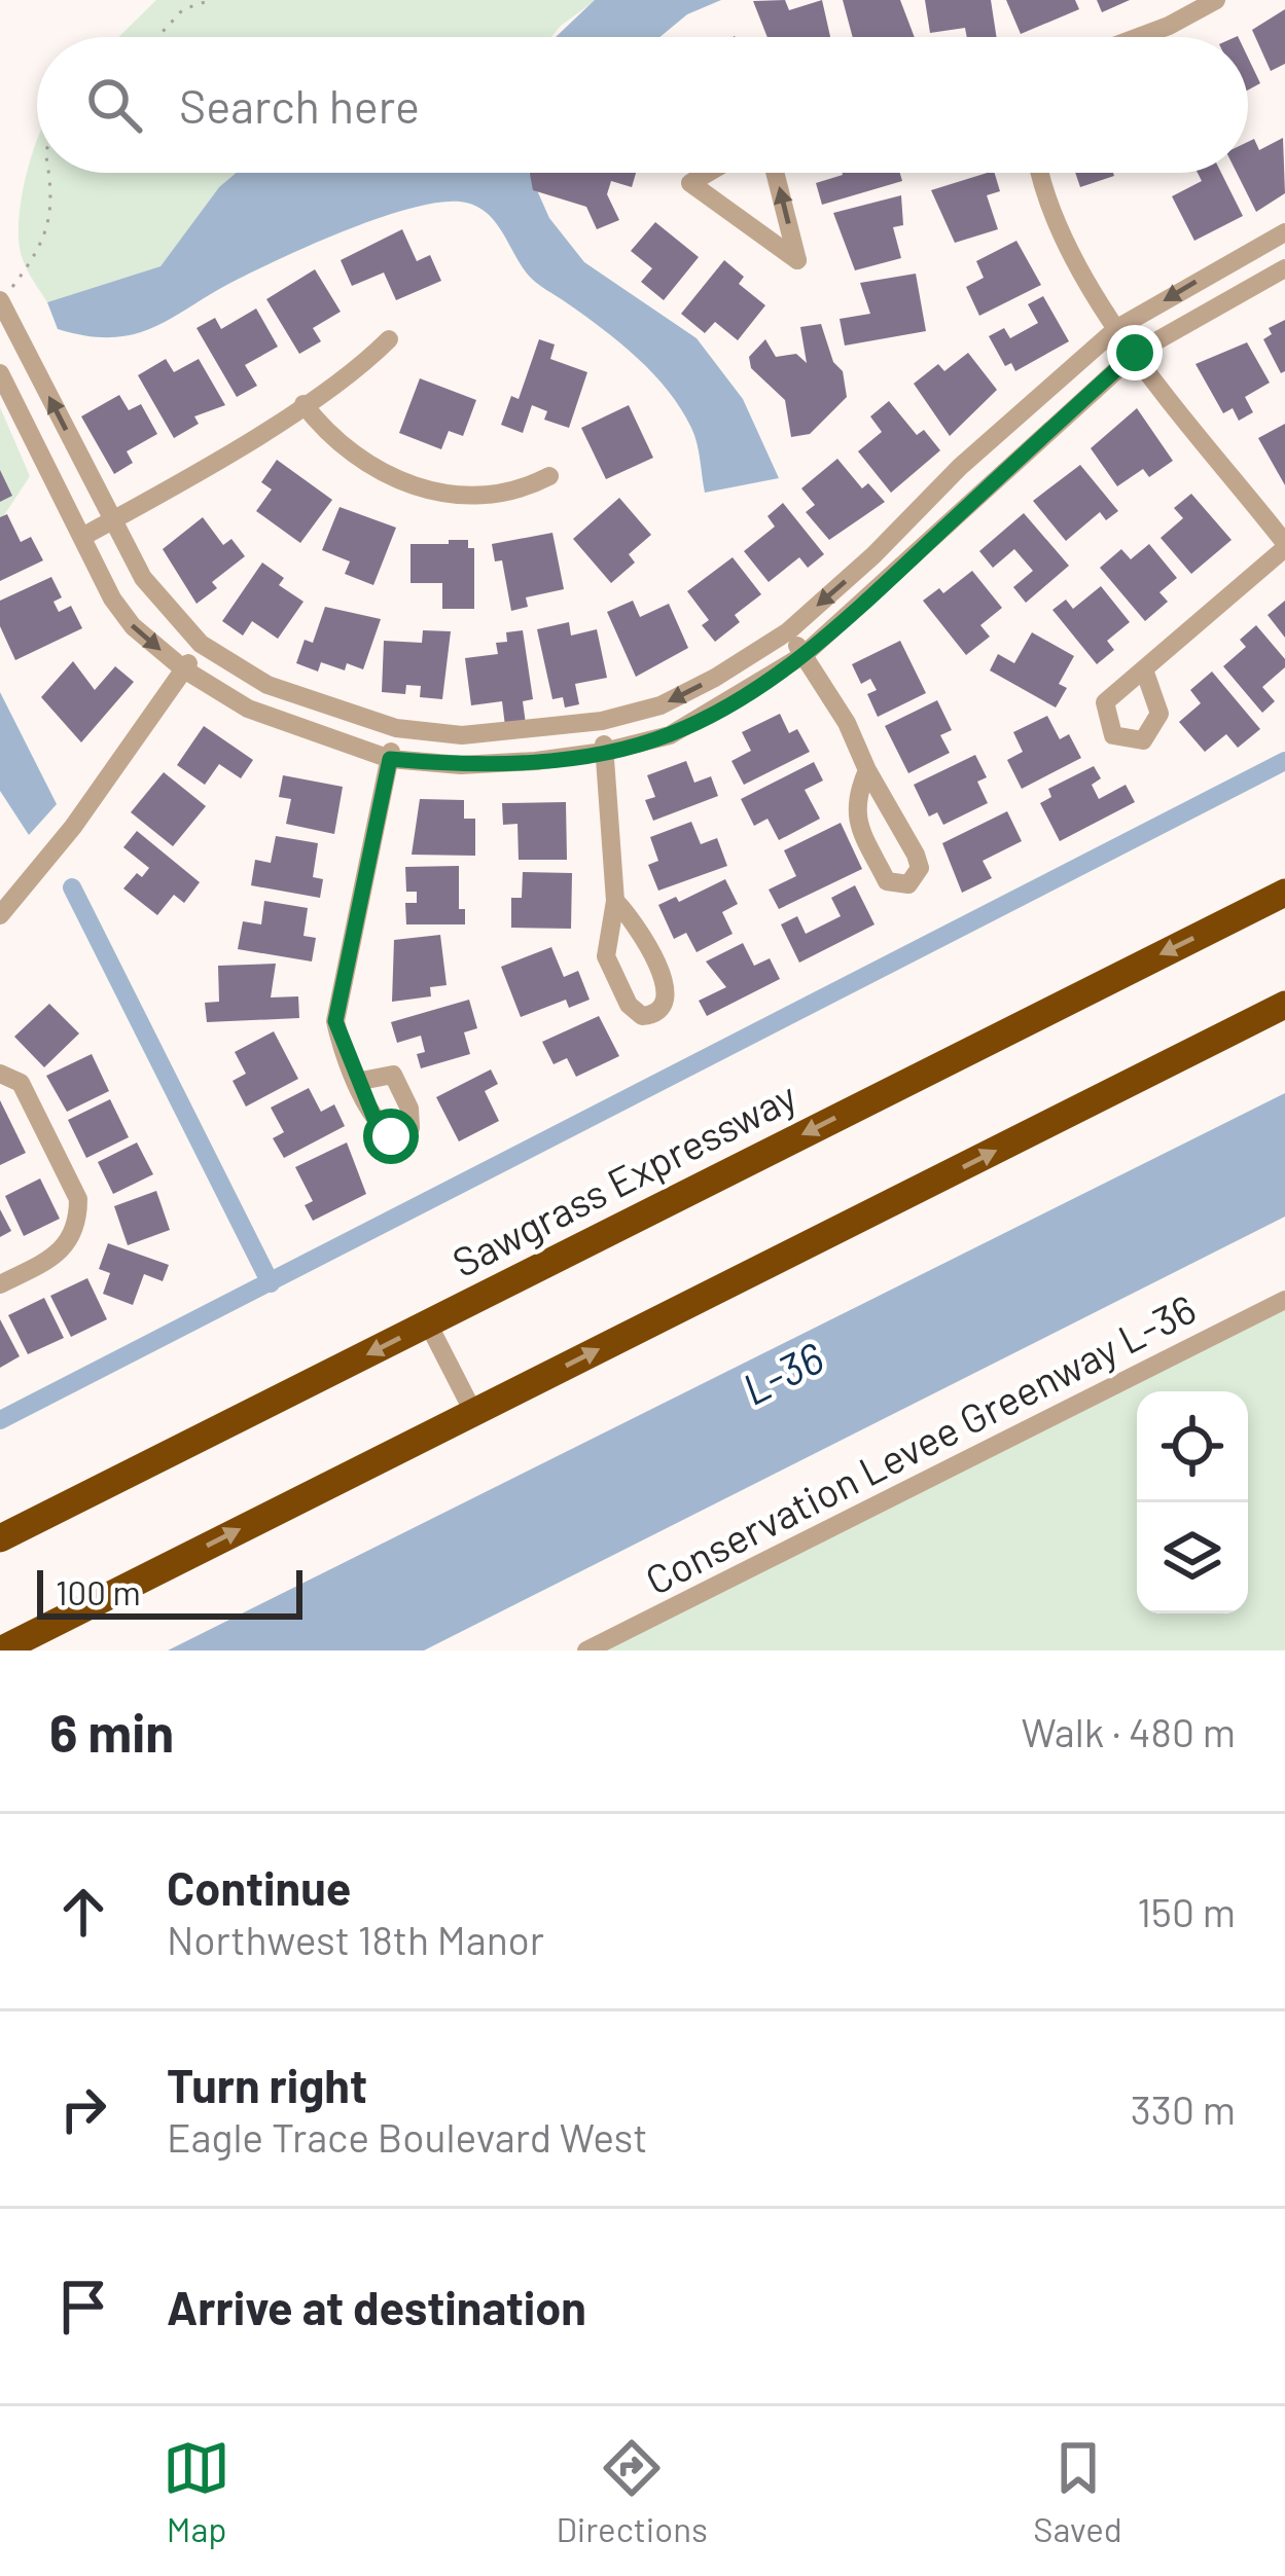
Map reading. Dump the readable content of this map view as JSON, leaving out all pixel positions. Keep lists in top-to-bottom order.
{
  "streets": {
    "highway": ["Sawgrass Expressway"],
    "street": ["Conservation Levee Greenway L-36"]
  },
  "water": ["L-36"],
  "scale_bar": "100 m",
  "page": {
    "search": "Search here",
    "scale": "100 m",
    "heading": ["6 min", "Walk · 480 m"],
    "list": [
      ["Continue", "Northwest 18th Manor", "150 m"],
      ["Turn right", "Eagle Trace Boulevard West", "330 m"],
      "Arrive at destination"
    ],
    "nav": ["Map", "Directions", "Saved"]
  }
}
